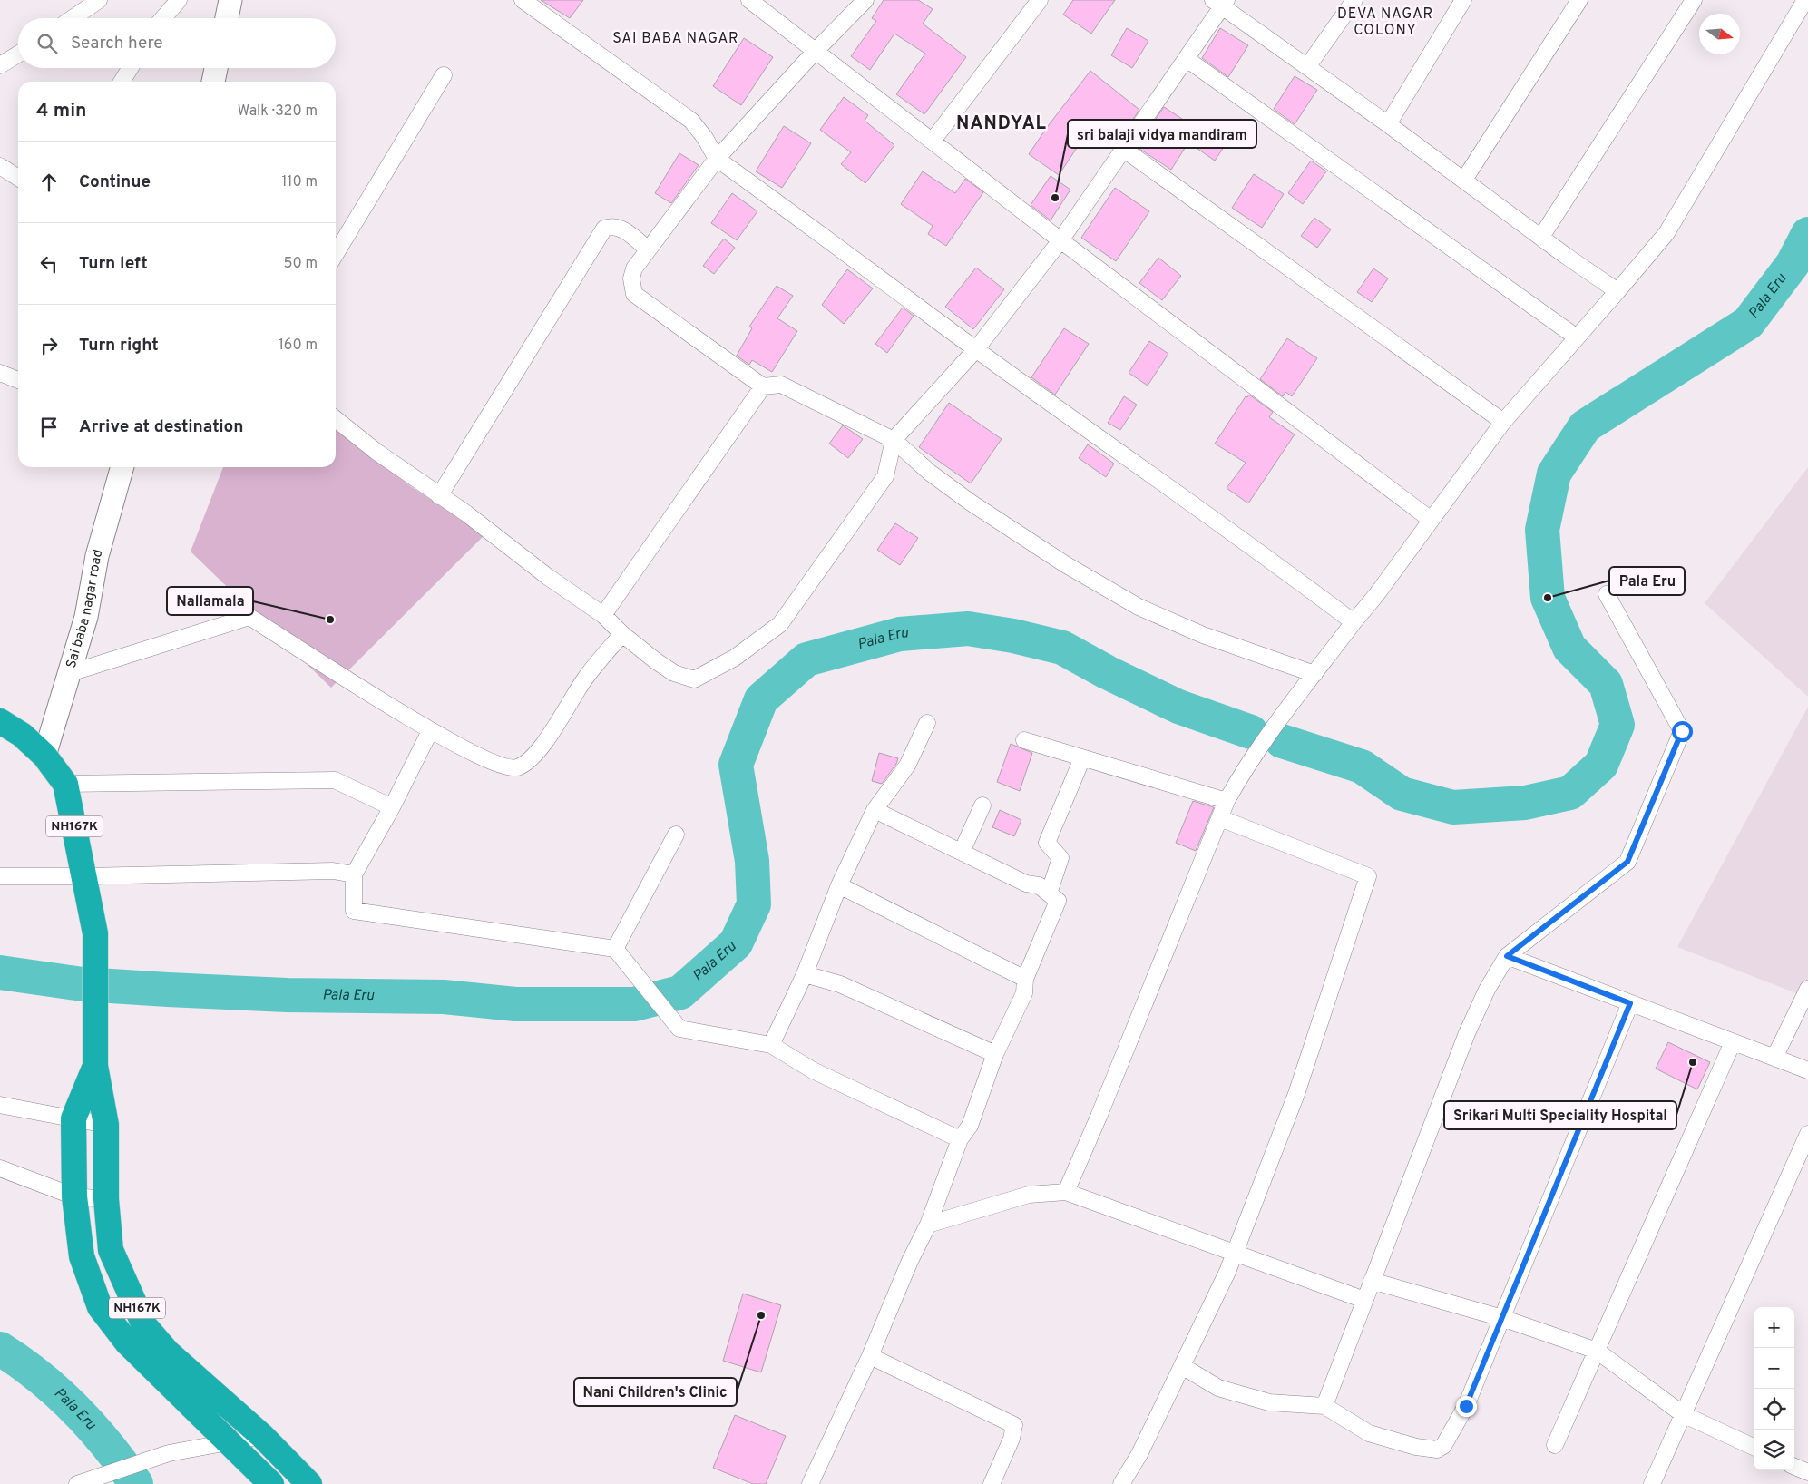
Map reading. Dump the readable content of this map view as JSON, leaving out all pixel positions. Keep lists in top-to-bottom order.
{
  "streets": {
    "highway": ["NH167K"],
    "main road": ["Sai baba nagar road"]
  },
  "crossings": [
    ["Sai baba nagar road", "NH167K"]
  ],
  "districts": ["DEVA NAGAR COLONY", "SAI BABA NAGAR", "NANDYAL"],
  "water": ["Pala Eru"],
  "places": [
    "sri balaji vidya mandiram",
    "Pala Eru",
    "Nallamala",
    "Srikari Multi Speciality Hospital",
    "Nani Children's Clinic"
  ],
  "north": "right",
  "page": {
    "search": "Search here",
    "heading": ["4 min", "Walk · 320 m"],
    "list": [
      ["Continue", "110 m"],
      ["Turn left", "50 m"],
      ["Turn right", "160 m"],
      "Arrive at destination"
    ],
    "map_buttons": ["+", "−"]
  }
}
